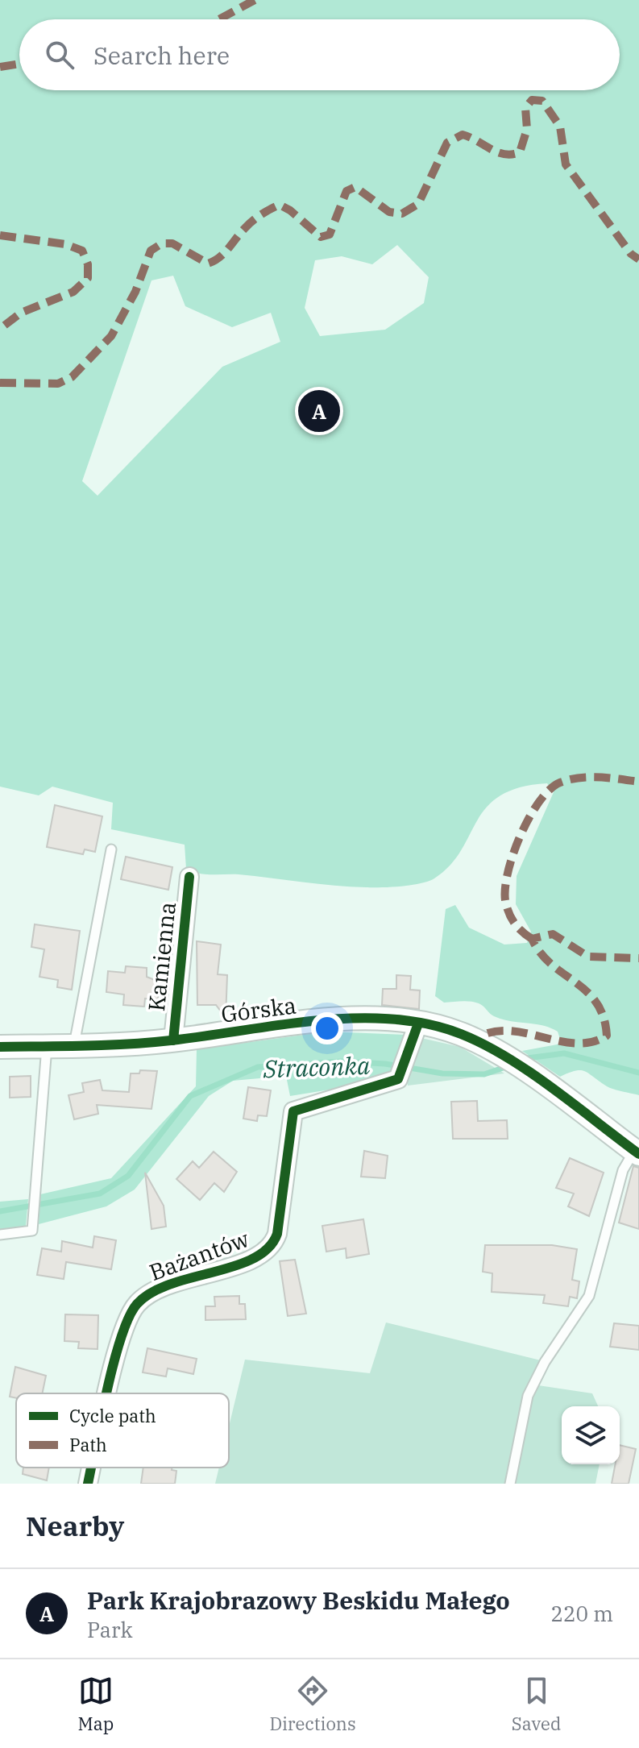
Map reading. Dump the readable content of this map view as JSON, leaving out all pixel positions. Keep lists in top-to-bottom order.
{
  "streets": {
    "street": ["Kamienna", "Górska", "Bażantów"]
  },
  "crossings": [
    ["Kamienna", "Górska"],
    ["Górska", "Bażantów"]
  ],
  "water": ["Straconka"],
  "legend": ["Cycle path", "Path"],
  "page": {
    "search": "Search here",
    "pins": "A",
    "heading": "Nearby",
    "list": [
      {
        "mark": "A",
        "name": "Park Krajobrazowy Beskidu Małego",
        "note": "Park",
        "value": "220 m"
      }
    ],
    "nav": ["Map", "Directions", "Saved"]
  }
}
